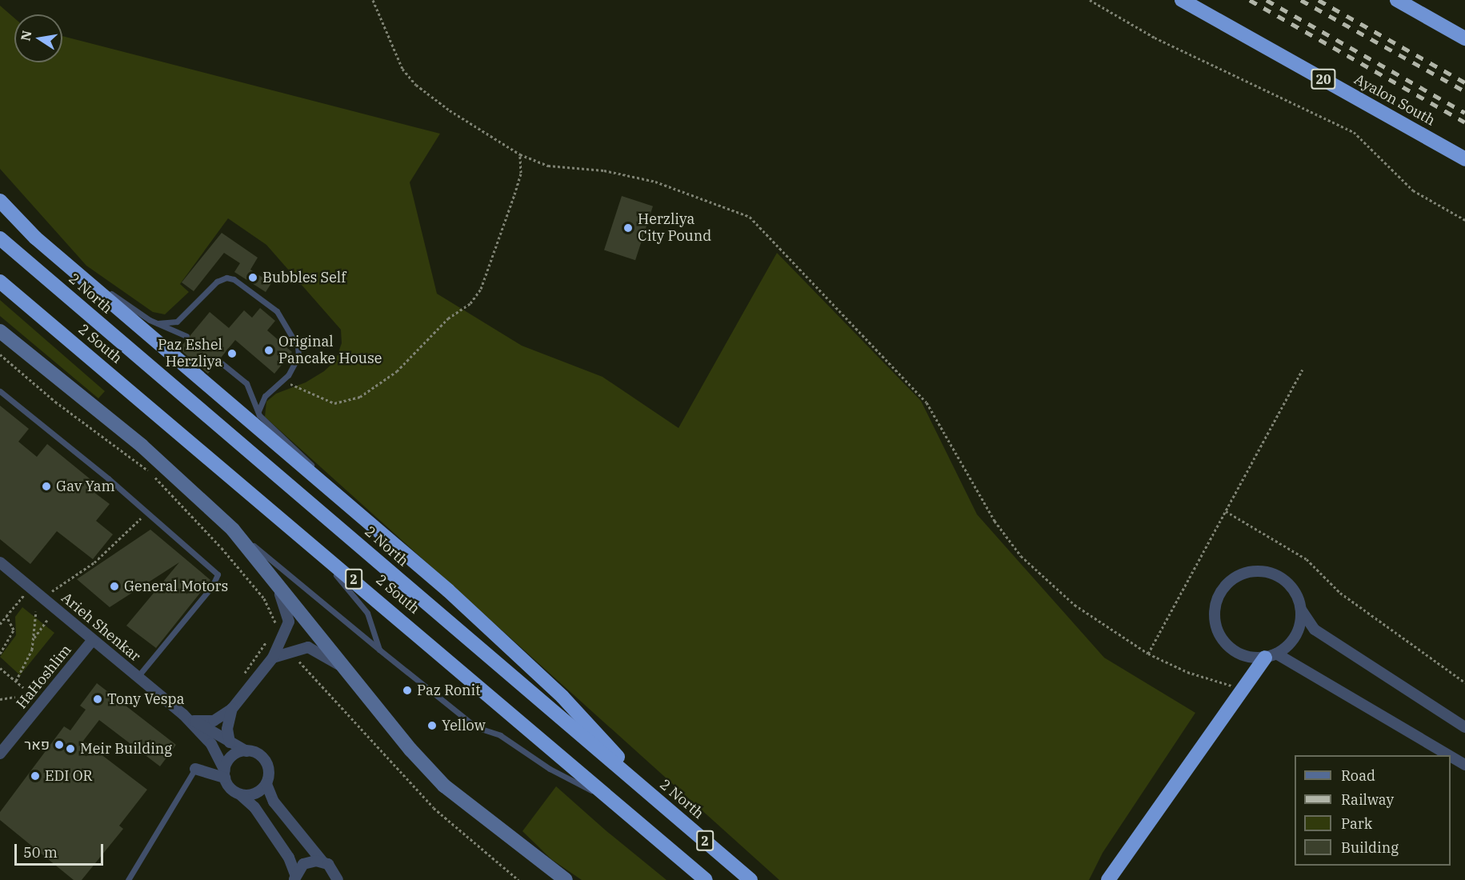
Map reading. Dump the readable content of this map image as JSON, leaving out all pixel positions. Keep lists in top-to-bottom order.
{
  "streets": {
    "highway": [
      "20",
      "Ayalon South",
      "2 North",
      "2 South",
      "2"
    ],
    "street": ["Arieh Shenkar", "HaHoshlim"]
  },
  "crossings": [
    ["Arieh Shenkar", "HaHoshlim"]
  ],
  "places": [
    "Herzliya City Pound",
    "Bubbles Self",
    "Original Pancake House",
    "Paz Eshel Herzliya",
    "Gav Yam",
    "General Motors",
    "Paz Ronit",
    "Tony Vespa",
    "Yellow",
    "פאר",
    "Meir Building",
    "EDI OR"
  ],
  "legend": [
    "Road",
    "Railway",
    "Park",
    "Building"
  ],
  "scale_bar": "50 m",
  "north": "left"
}
